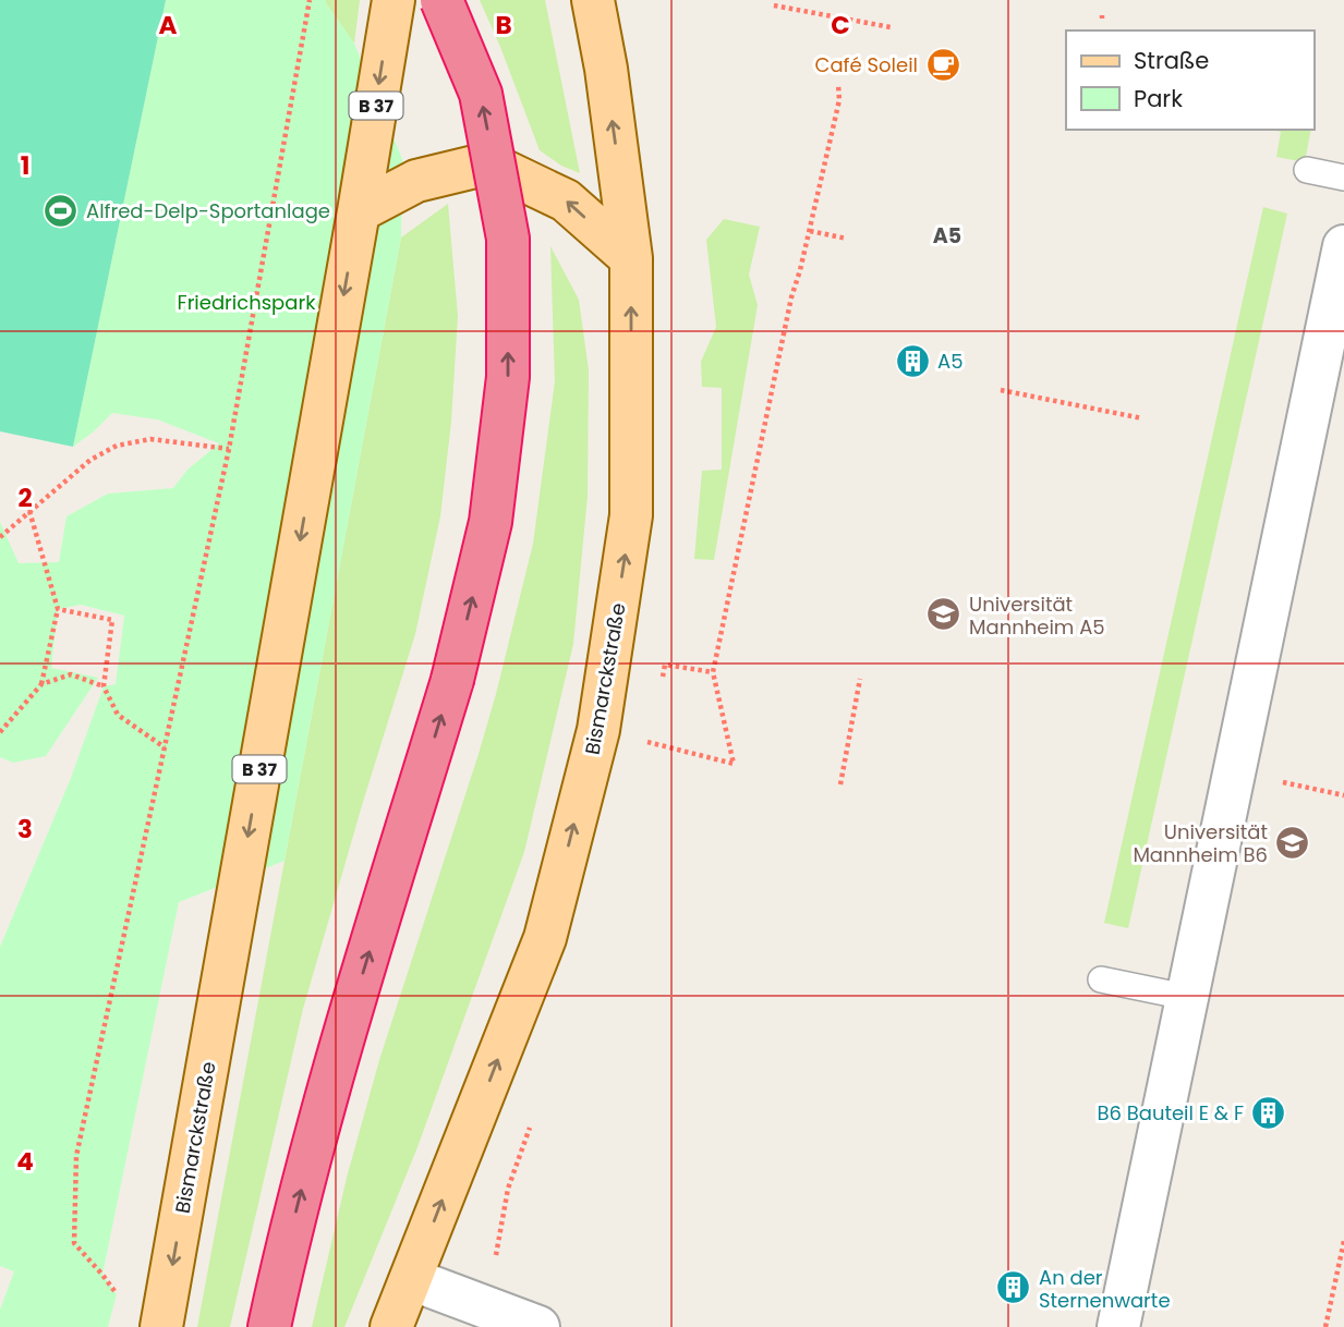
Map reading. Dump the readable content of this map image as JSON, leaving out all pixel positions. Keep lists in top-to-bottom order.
{
  "streets": {
    "main road": ["B 37", "Bismarckstraße"]
  },
  "districts": ["A5"],
  "parks": ["Friedrichspark"],
  "places": {
    "cafe": ["Café Soleil"],
    "sports": ["Alfred-Delp-Sportanlage"],
    "building": ["A5", "B6 Bauteil E & F", "An der Sternenwarte"],
    "school or university": ["Universität Mannheim A5", "Universität Mannheim B6"]
  },
  "legend": ["Straße", "Park"],
  "grid": {
    "columns": ["A", "B", "C"],
    "rows": [
      "1",
      "2",
      "3",
      "4"
    ]
  }
}
